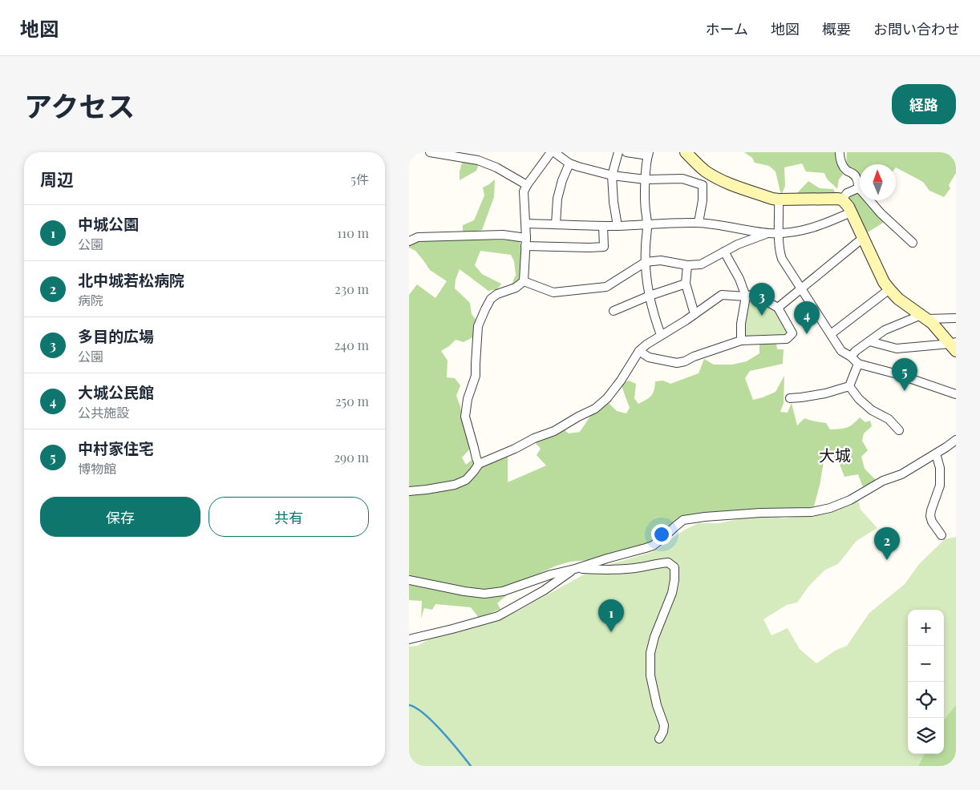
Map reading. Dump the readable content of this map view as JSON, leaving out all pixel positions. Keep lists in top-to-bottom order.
{
  "districts": ["大城"],
  "north": "top",
  "page": {
    "header": "地図",
    "nav": [
      "ホーム",
      "地図",
      "概要",
      "お問い合わせ"
    ],
    "title": "アクセス",
    "buttons": [
      "経路",
      ["保存", "共有"]
    ],
    "heading": ["周辺", "5件"],
    "list": [
      {
        "mark": "1",
        "name": "中城公園",
        "note": "公園",
        "value": "110 m"
      },
      {
        "mark": "2",
        "name": "北中城若松病院",
        "note": "病院",
        "value": "230 m"
      },
      {
        "mark": "3",
        "name": "多目的広場",
        "note": "公園",
        "value": "240 m"
      },
      {
        "mark": "4",
        "name": "大城公民館",
        "note": "公共施設",
        "value": "250 m"
      },
      {
        "mark": "5",
        "name": "中村家住宅",
        "note": "博物館",
        "value": "290 m"
      }
    ],
    "pins": [
      "3",
      "4",
      "5",
      "2",
      "1"
    ],
    "map_buttons": ["+", "−"]
  }
}
